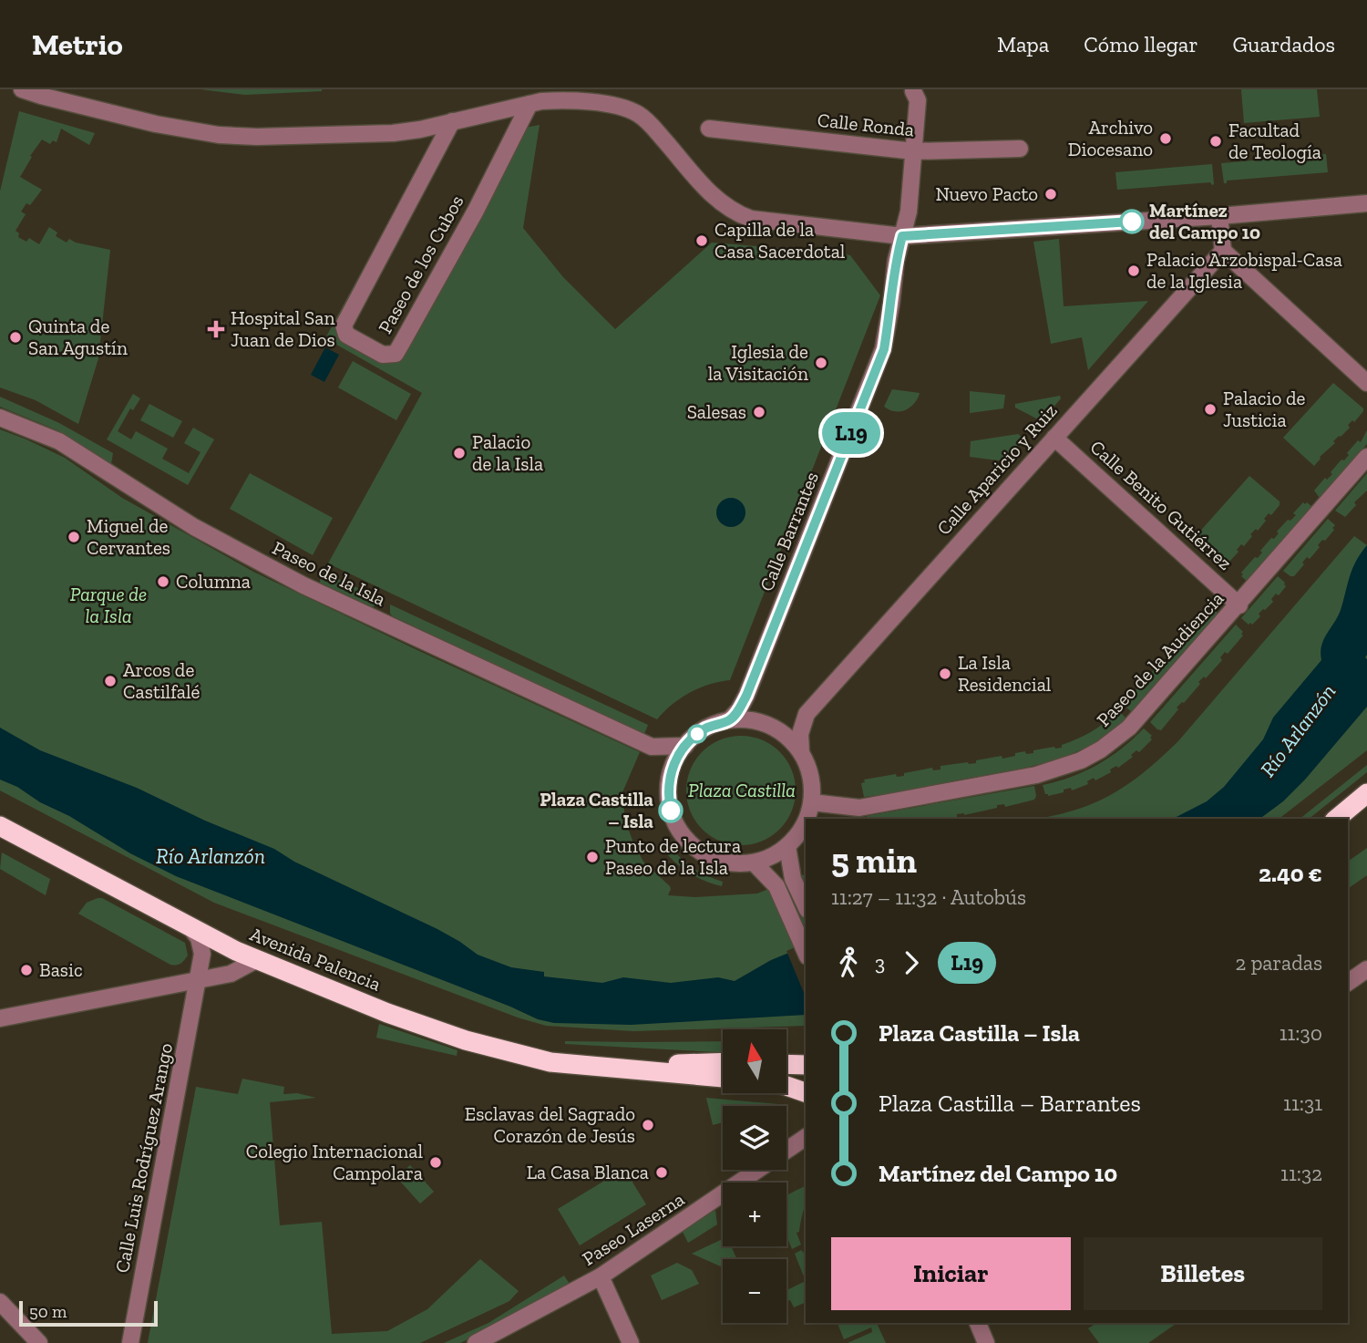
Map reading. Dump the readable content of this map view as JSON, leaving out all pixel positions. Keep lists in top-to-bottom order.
{
  "streets": {
    "highway": ["Avenida Palencia"],
    "street": [
      "Calle Ronda",
      "Paseo de los Cubos",
      "Calle Aparicio y Ruiz",
      "Calle Benito Gutiérrez",
      "Calle Barrantes",
      "Paseo de la Isla",
      "Paseo de la Audiencia",
      "Calle Luis Rodríguez Arango",
      "Paseo Laserna"
    ]
  },
  "crossings": [
    ["Calle Ronda", "Calle Barrantes"],
    ["Calle Aparicio y Ruiz", "Calle Benito Gutiérrez"],
    ["Calle Benito Gutiérrez", "Paseo de la Audiencia"],
    ["Avenida Palencia", "Calle Luis Rodríguez Arango"]
  ],
  "water": ["Río Arlanzón"],
  "parks": ["Parque de la Isla", "Plaza Castilla"],
  "places": {
    "other": [
      "Archivo Diocesano",
      "Facultad de Teología",
      "Nuevo Pacto",
      "Martínez del Campo 10",
      "Capilla de la Casa Sacerdotal",
      "Palacio Arzobispal-Casa de la Iglesia",
      "Quinta de San Agustín",
      "Iglesia de la Visitación",
      "Palacio de Justicia",
      "Salesas",
      "Palacio de la Isla",
      "Miguel de Cervantes",
      "Columna",
      "La Isla Residencial",
      "Arcos de Castilfalé",
      "Plaza Castilla – Isla",
      "Punto de lectura Paseo de la Isla",
      "Basic",
      "Esclavas del Sagrado Corazón de Jesús",
      "Colegio Internacional Campolara",
      "La Casa Blanca"
    ],
    "health": ["Hospital San Juan de Dios"]
  },
  "lines": ["bus line L19"],
  "scale_bar": "50 m",
  "north": "top",
  "page": {
    "header": "Metrio",
    "nav": ["Mapa", "Cómo llegar", "Guardados"],
    "on_map": "L19",
    "heading": ["5 min", "11:27 – 11:32 · Autobús", "2.40 €"],
    "legs": ["3", "L19", "2 paradas"],
    "list": [
      {
        "name": "Plaza Castilla – Isla",
        "value": "11:30"
      },
      {
        "name": "Plaza Castilla – Barrantes",
        "value": "11:31"
      },
      {
        "name": "Martínez del Campo 10",
        "value": "11:32"
      }
    ],
    "map_buttons": ["+", "−"],
    "buttons": ["Iniciar", "Billetes"],
    "scale": "50 m"
  }
}
